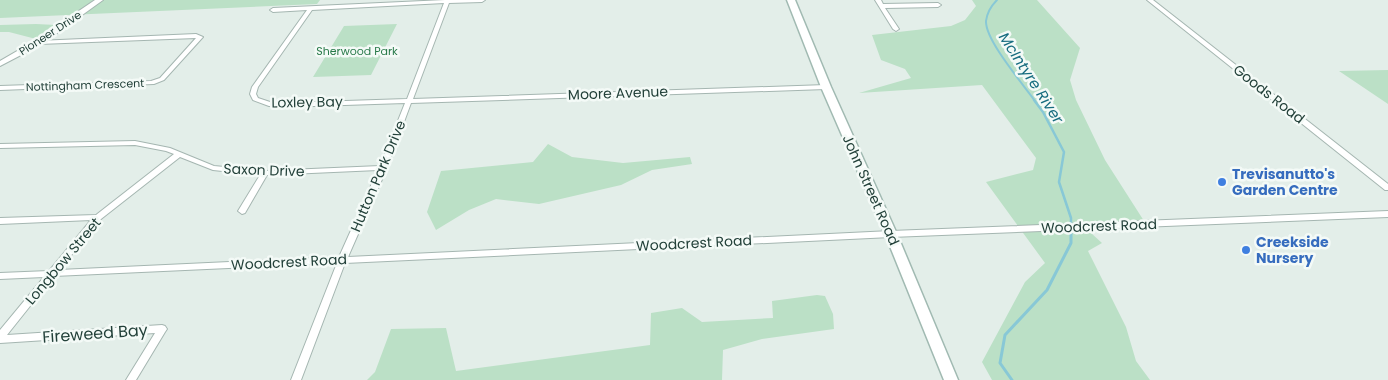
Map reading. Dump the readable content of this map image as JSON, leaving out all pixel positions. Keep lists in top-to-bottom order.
{
  "streets": {
    "main road": ["John Street Road"],
    "street": [
      "Pioneer Drive",
      "Nottingham Crescent",
      "Moore Avenue",
      "Goods Road",
      "Loxley Bay",
      "Saxon Drive",
      "Hutton Park Drive",
      "Woodcrest Road",
      "Longbow Street",
      "Fireweed Bay"
    ]
  },
  "crossings": [
    ["Pioneer Drive", "Nottingham Crescent"],
    ["Moore Avenue", "Loxley Bay"],
    ["Moore Avenue", "Hutton Park Drive"],
    ["Moore Avenue", "John Street Road"],
    ["Loxley Bay", "Hutton Park Drive"],
    ["Saxon Drive", "Hutton Park Drive"],
    ["Saxon Drive", "Longbow Street"],
    ["Hutton Park Drive", "Woodcrest Road"],
    ["John Street Road", "Woodcrest Road"],
    ["Woodcrest Road", "Longbow Street"],
    ["Longbow Street", "Fireweed Bay"]
  ],
  "water": ["McIntyre River"],
  "parks": ["Sherwood Park"],
  "places": ["Trevisanutto's Garden Centre", "Creekside Nursery"]
}
